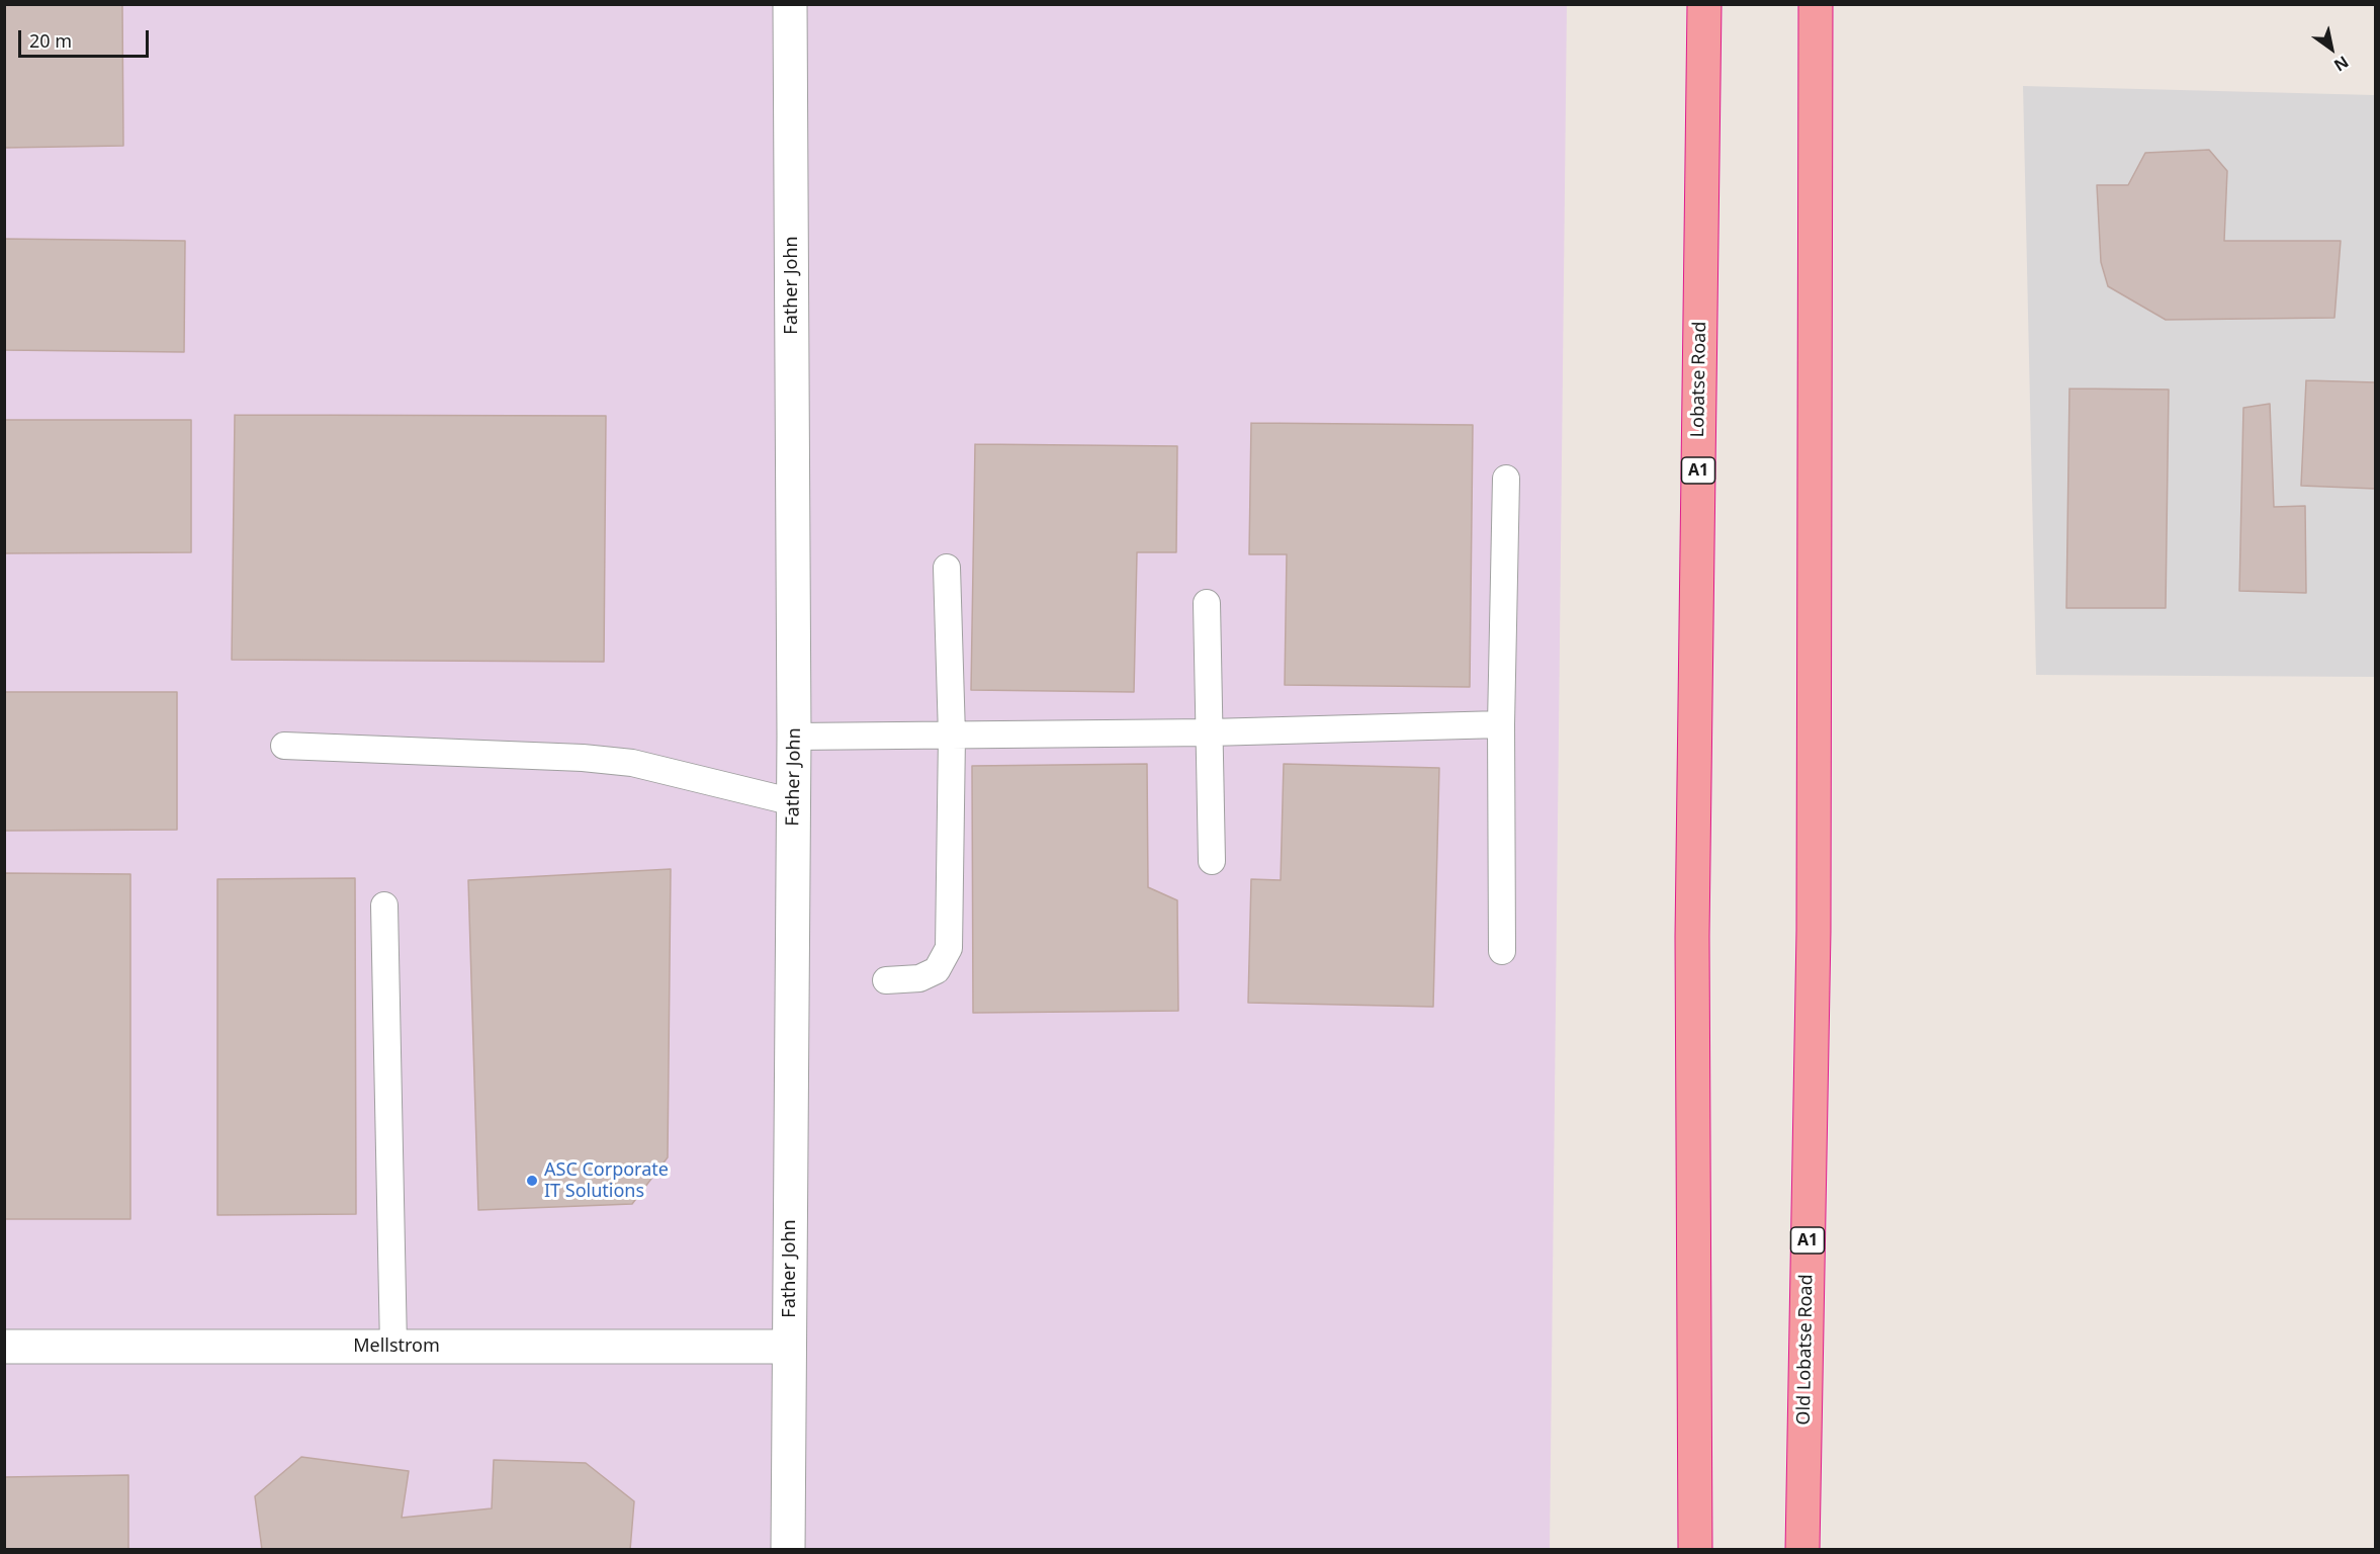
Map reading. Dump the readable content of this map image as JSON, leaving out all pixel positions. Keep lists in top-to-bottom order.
{
  "streets": {
    "highway": ["Lobatse Road", "A1", "Old Lobatse Road"],
    "street": ["Father John", "Mellstrom"]
  },
  "crossings": [
    ["Father John", "Mellstrom"]
  ],
  "places": ["ASC Corporate IT Solutions"],
  "scale_bar": "20 m",
  "north": "bottom right"
}
